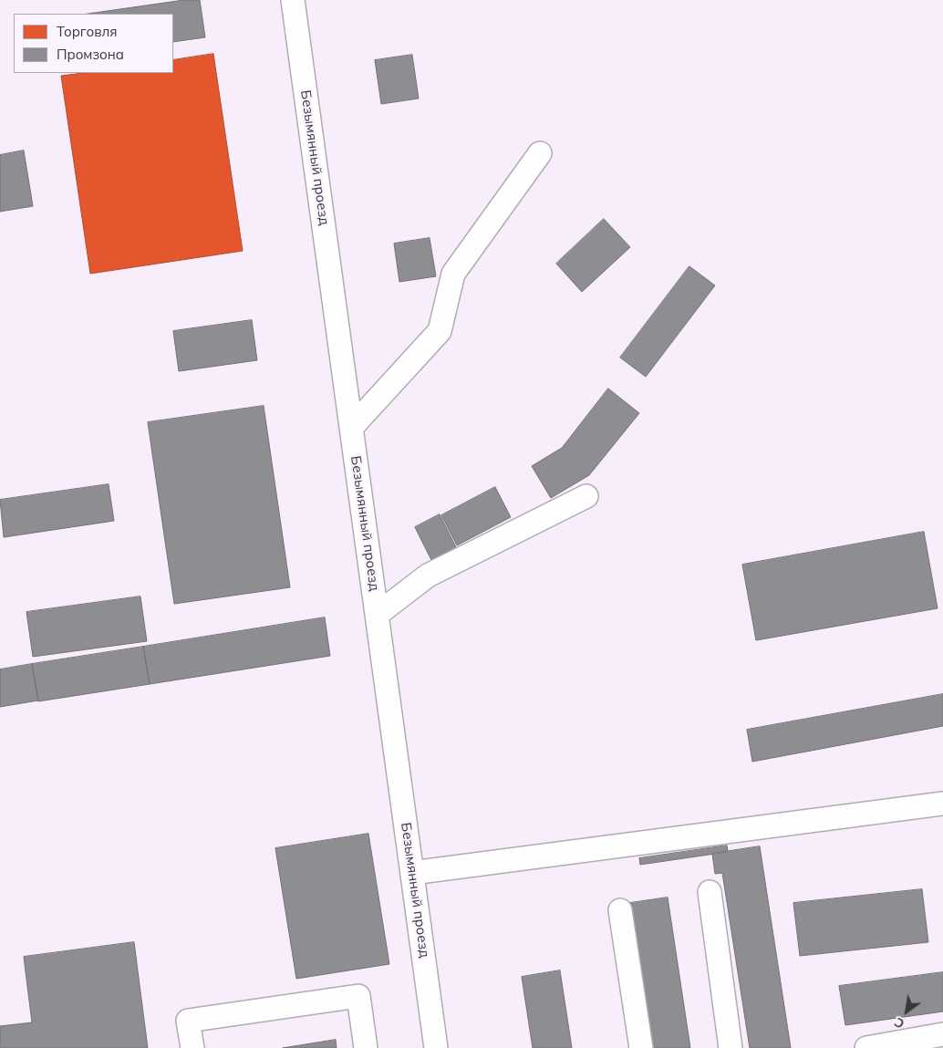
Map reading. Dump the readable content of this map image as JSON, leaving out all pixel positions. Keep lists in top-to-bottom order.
{
  "streets": {
    "street": ["Безымянный проезд"]
  },
  "legend": ["Торговля", "Промзона"],
  "north": "bottom left"
}
